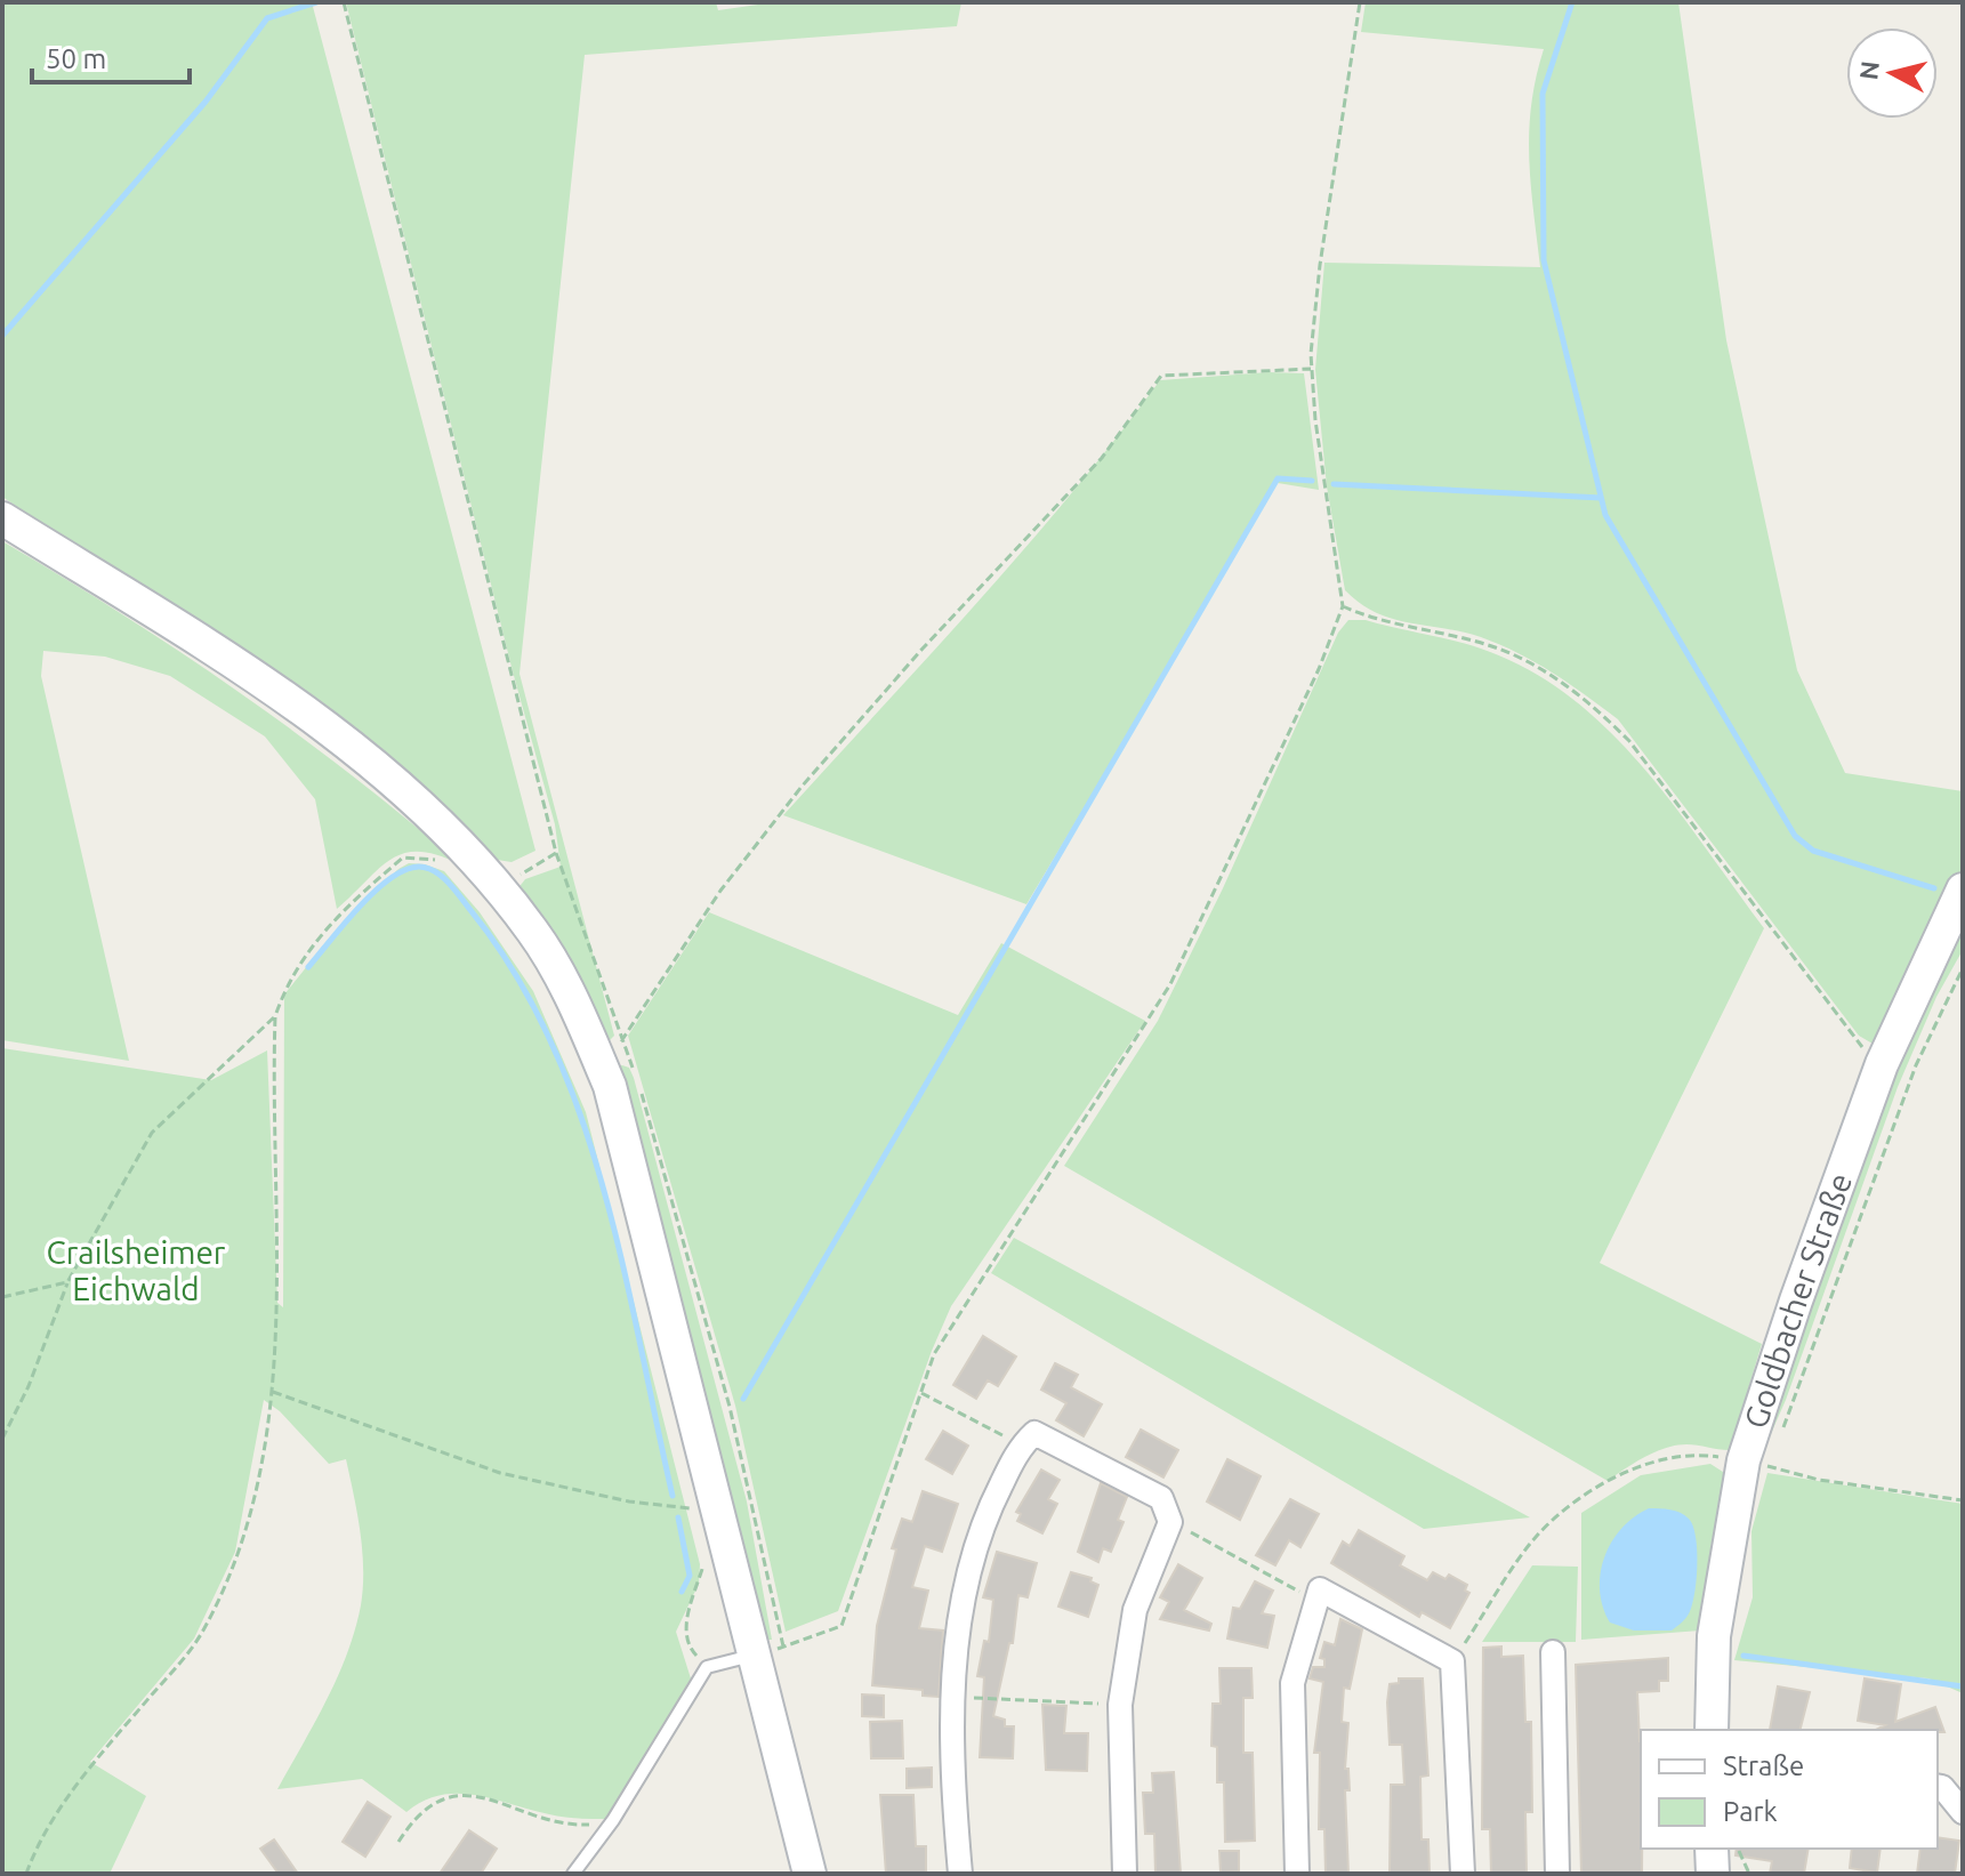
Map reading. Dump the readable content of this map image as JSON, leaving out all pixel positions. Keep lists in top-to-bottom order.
{
  "streets": {
    "main road": ["Goldbacher Straße"]
  },
  "parks": ["Crailsheimer Eichwald"],
  "legend": ["Straße", "Park"],
  "scale_bar": "50 m",
  "north": "left"
}
